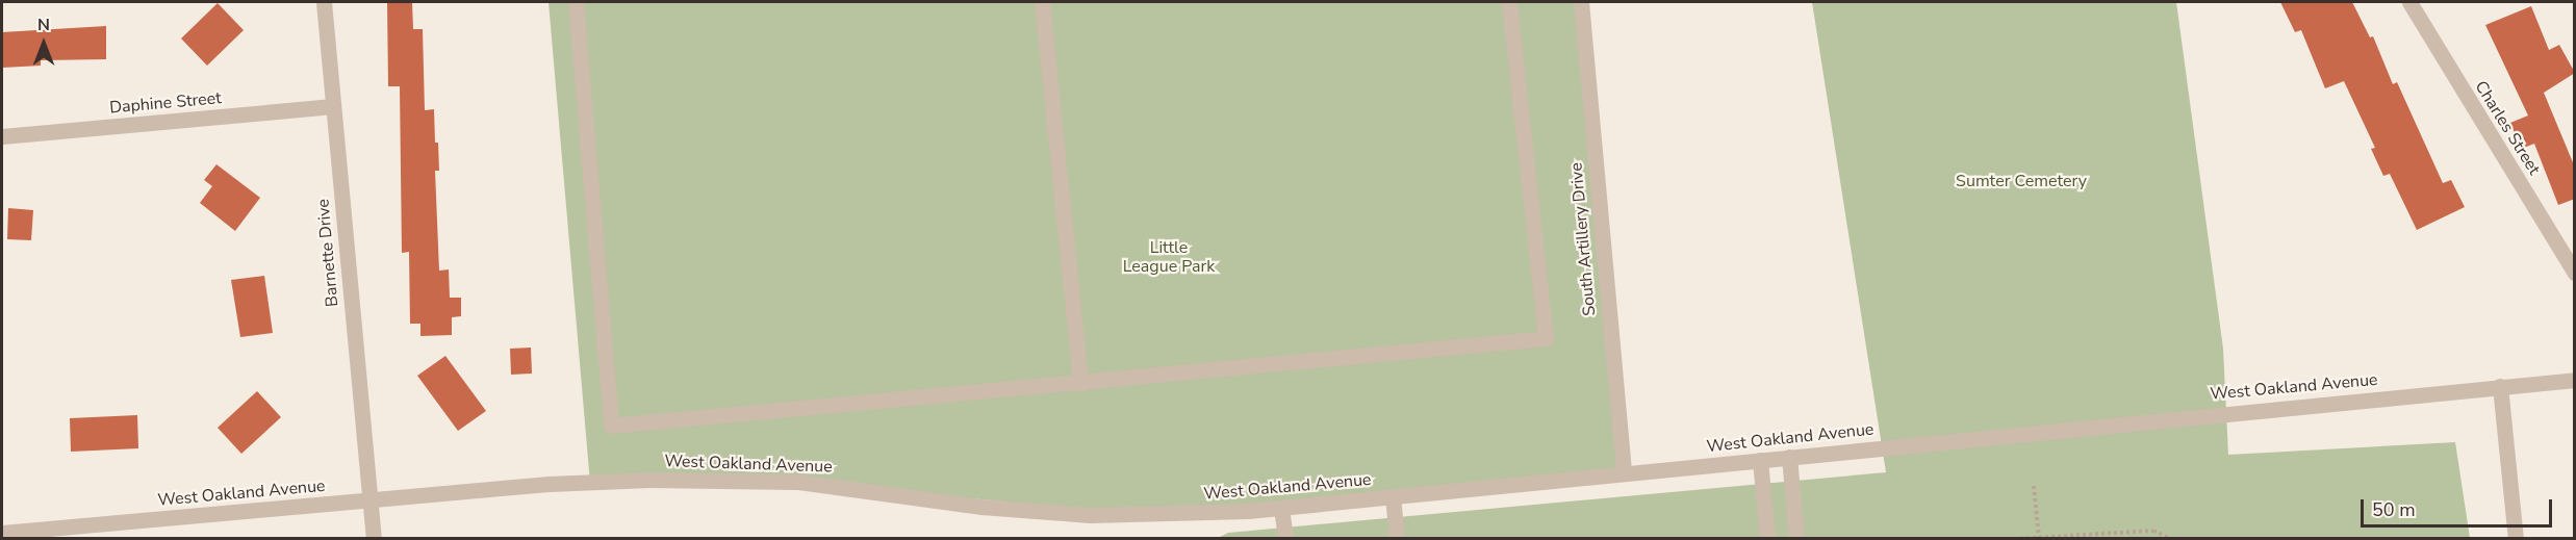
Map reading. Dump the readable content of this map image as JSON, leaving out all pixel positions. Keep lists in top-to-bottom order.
{
  "streets": {
    "street": [
      "Daphine Street",
      "Charles Street",
      "South Artillery Drive",
      "Barnette Drive",
      "West Oakland Avenue"
    ]
  },
  "crossings": [
    ["Daphine Street", "Barnette Drive"],
    ["South Artillery Drive", "West Oakland Avenue"],
    ["Barnette Drive", "West Oakland Avenue"]
  ],
  "parks": ["Sumter Cemetery", "Little League Park"],
  "scale_bar": "50 m",
  "north": "top"
}
